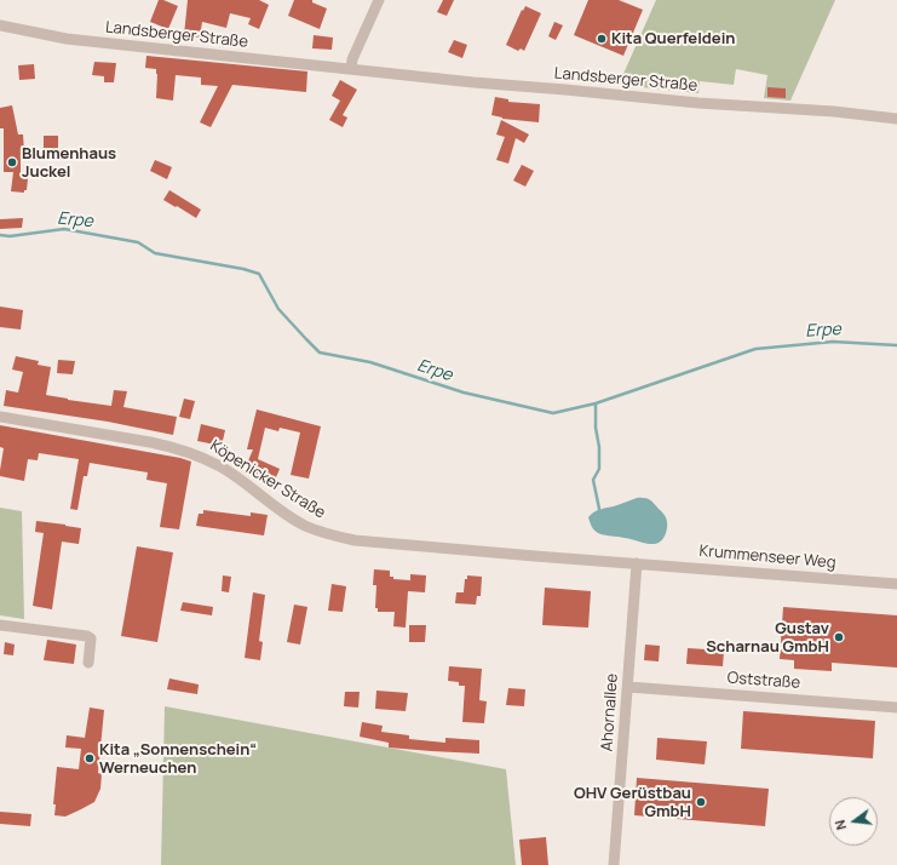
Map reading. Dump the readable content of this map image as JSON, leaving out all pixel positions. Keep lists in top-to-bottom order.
{
  "streets": {
    "street": [
      "Landsberger Straße",
      "Köpenicker Straße",
      "Krummenseer Weg",
      "Oststraße",
      "Ahornallee"
    ]
  },
  "crossings": [
    ["Köpenicker Straße", "Krummenseer Weg"],
    ["Köpenicker Straße", "Ahornallee"],
    ["Krummenseer Weg", "Ahornallee"],
    ["Oststraße", "Ahornallee"]
  ],
  "water": ["Erpe"],
  "places": [
    "Kita Querfeldein",
    "Blumenhaus Juckel",
    "Gustav Scharnau GmbH",
    "Kita „Sonnenschein“ Werneuchen",
    "OHV Gerüstbau GmbH"
  ],
  "north": "left"
}
